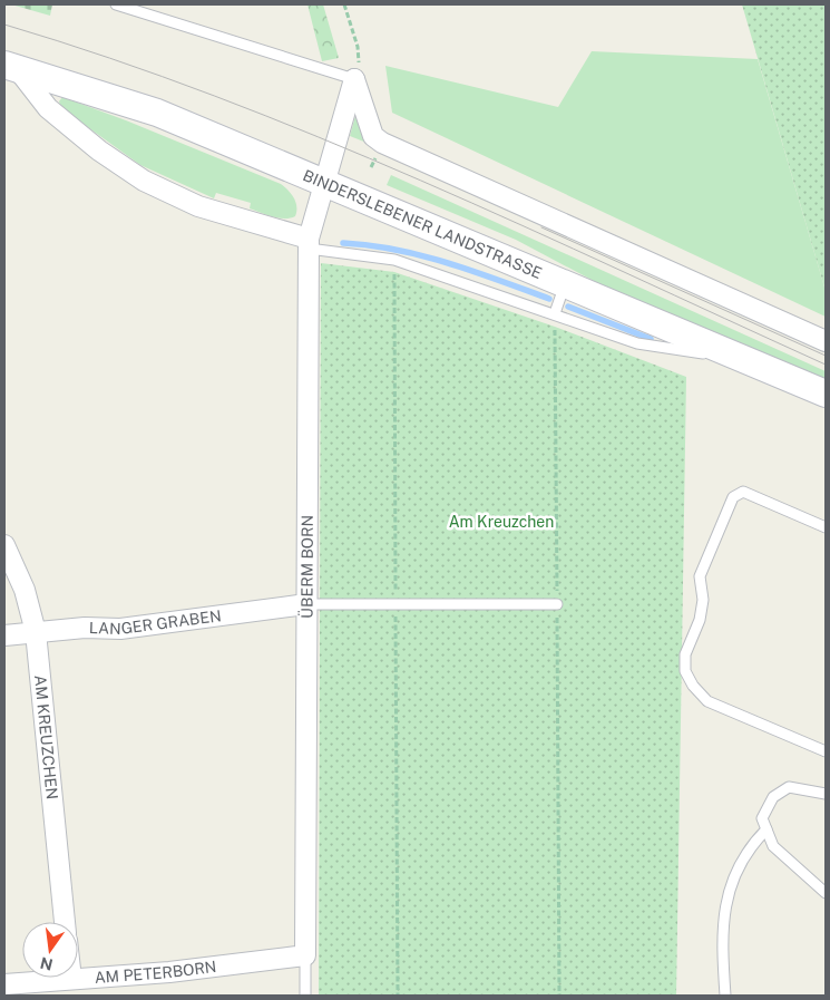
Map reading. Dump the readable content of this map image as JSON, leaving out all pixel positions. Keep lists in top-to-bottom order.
{
  "streets": {
    "main road": ["BINDERSLEBENER LANDSTRASSE"],
    "street": [
      "ÜBERM BORN",
      "LANGER GRABEN",
      "AM KREUZCHEN",
      "AM PETERBORN"
    ]
  },
  "crossings": [
    ["BINDERSLEBENER LANDSTRASSE", "ÜBERM BORN"],
    ["ÜBERM BORN", "LANGER GRABEN"],
    ["ÜBERM BORN", "AM PETERBORN"],
    ["LANGER GRABEN", "AM KREUZCHEN"]
  ],
  "parks": ["Am Kreuzchen"],
  "north": "bottom"
}
